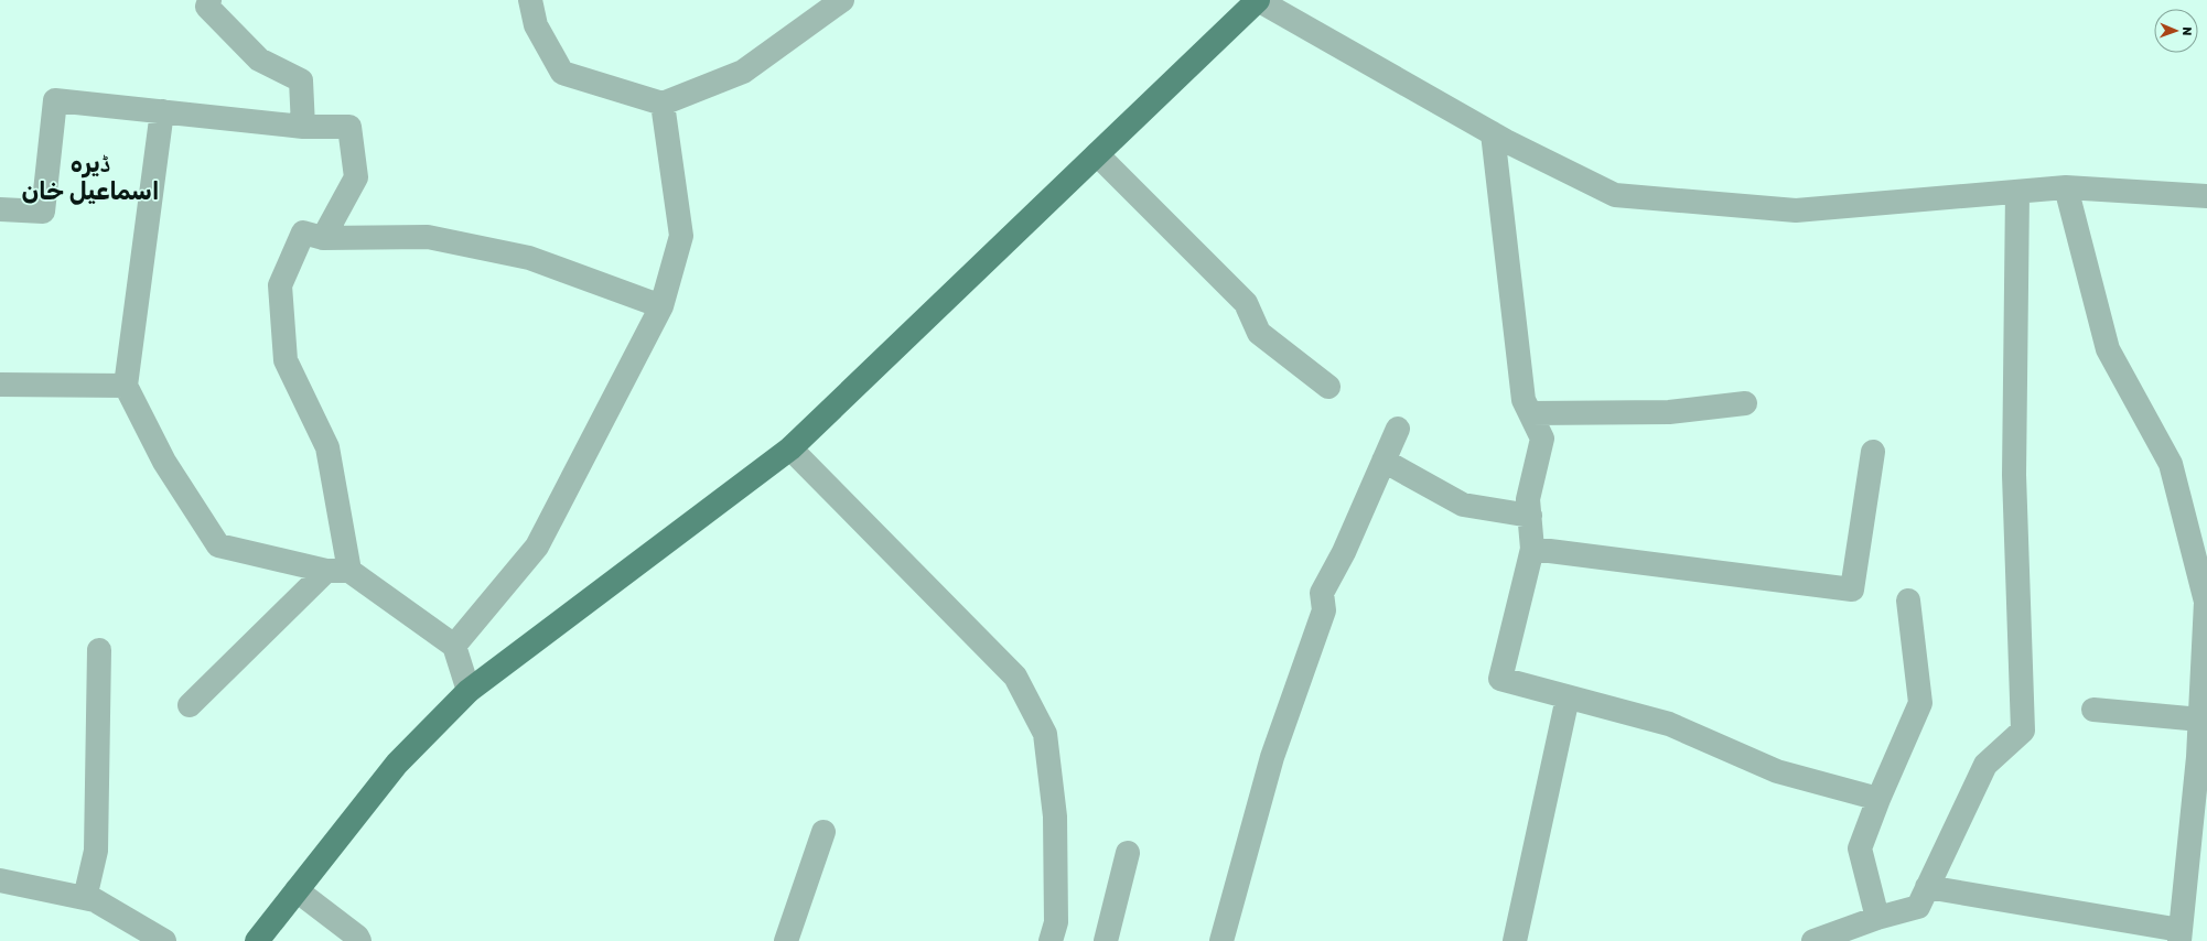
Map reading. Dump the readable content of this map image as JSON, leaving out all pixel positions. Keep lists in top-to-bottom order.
{
  "districts": ["ڈیره اسماعیل خان"],
  "north": "right"
}
